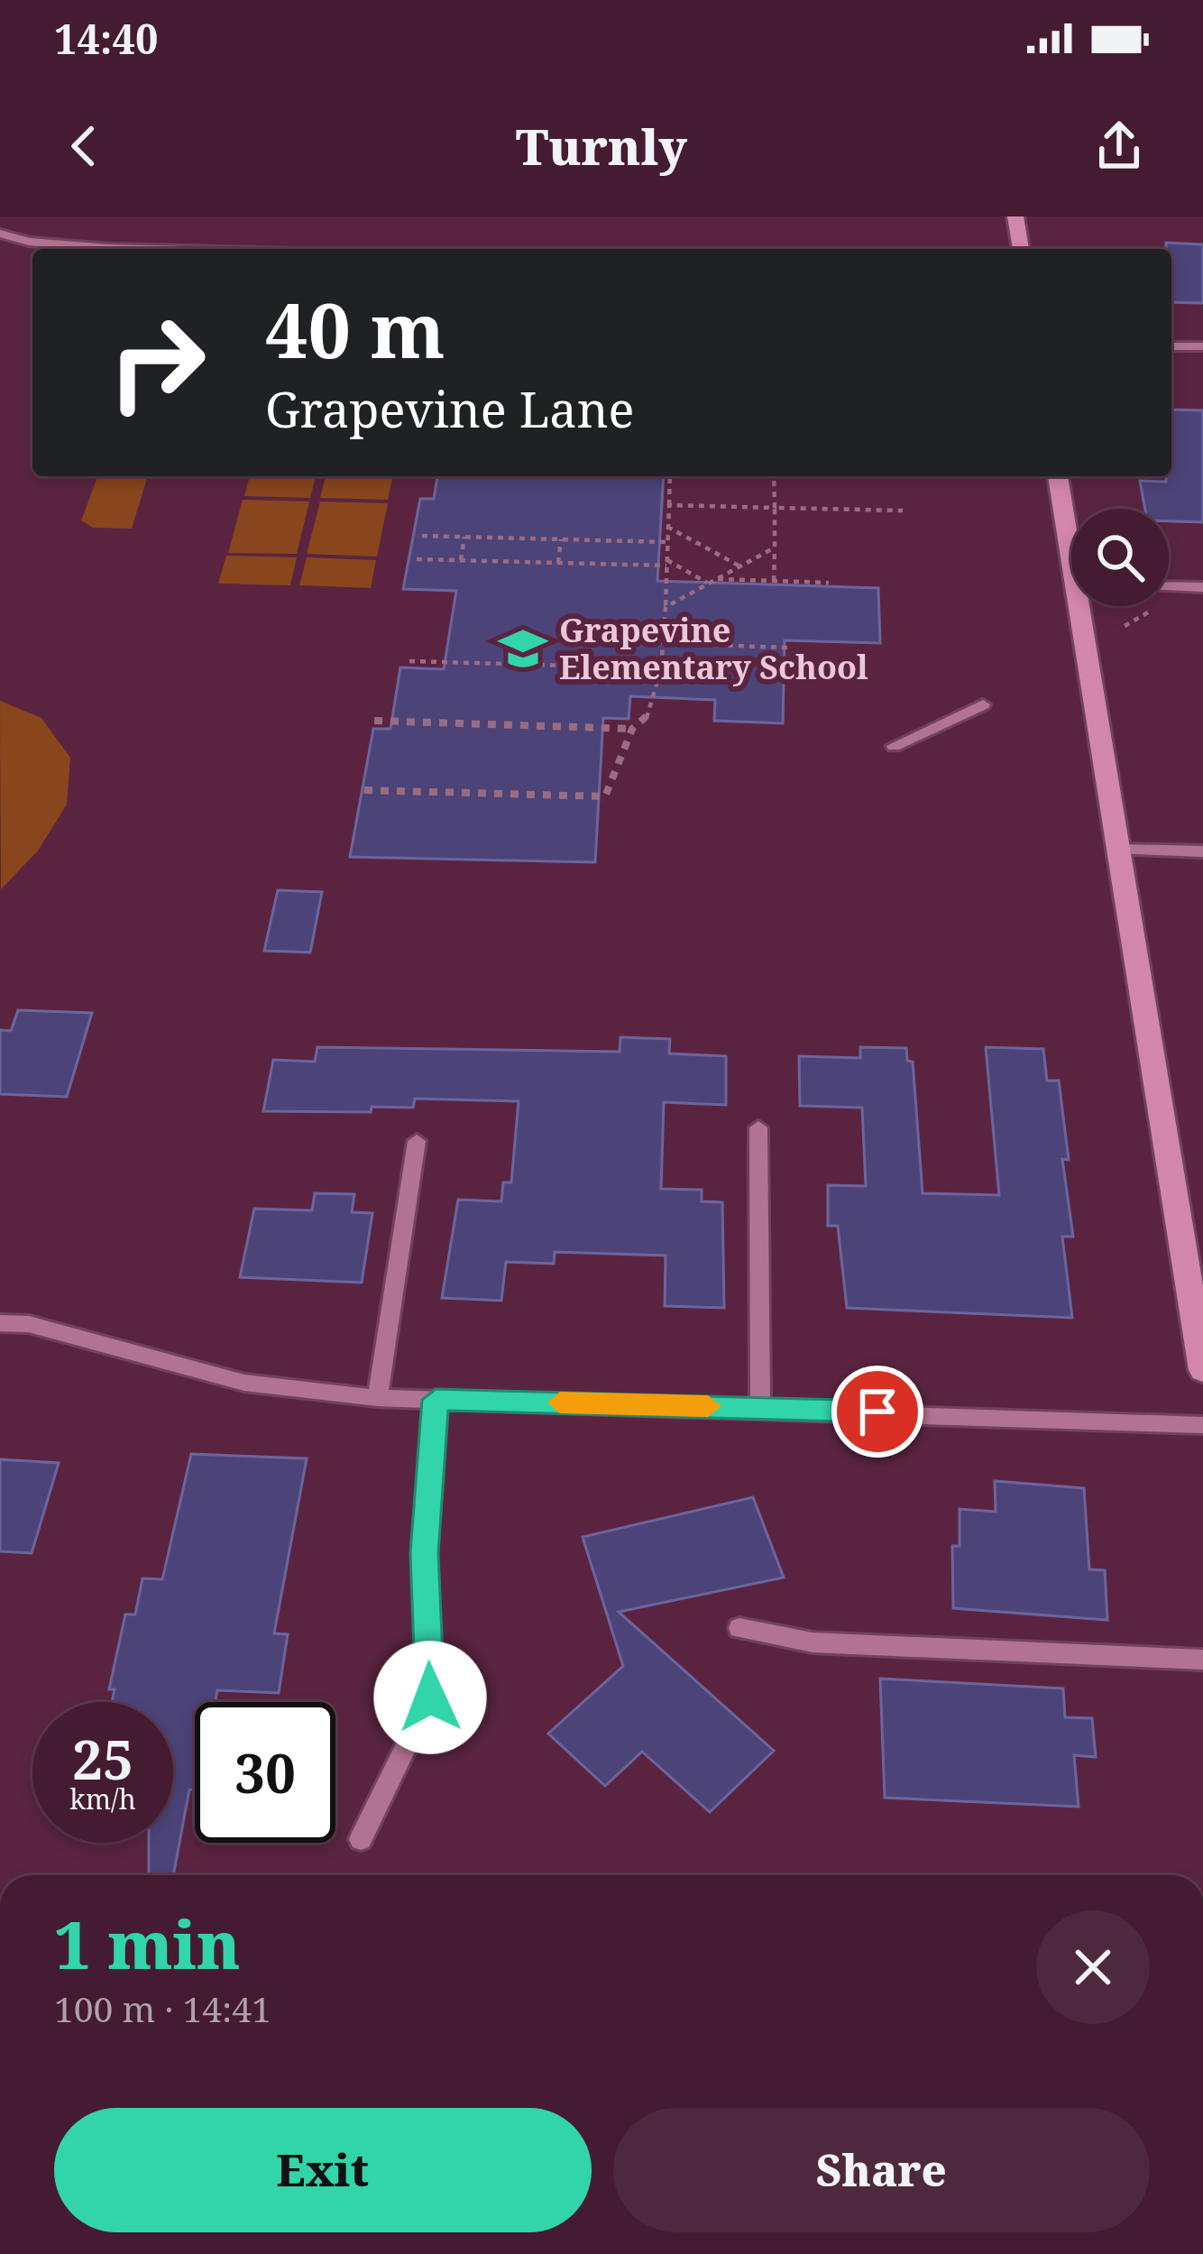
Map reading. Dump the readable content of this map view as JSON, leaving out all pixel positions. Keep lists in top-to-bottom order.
{
  "places": {
    "school or university": ["Grapevine Elementary School"]
  },
  "page": {
    "status": "14:40",
    "header": "Turnly",
    "turn": ["40 m", "Grapevine Lane"],
    "speed": "25 km/h",
    "limit": "30",
    "heading": ["1 min", "100 m · 14:41"],
    "buttons": ["Exit", "Share"]
  }
}
